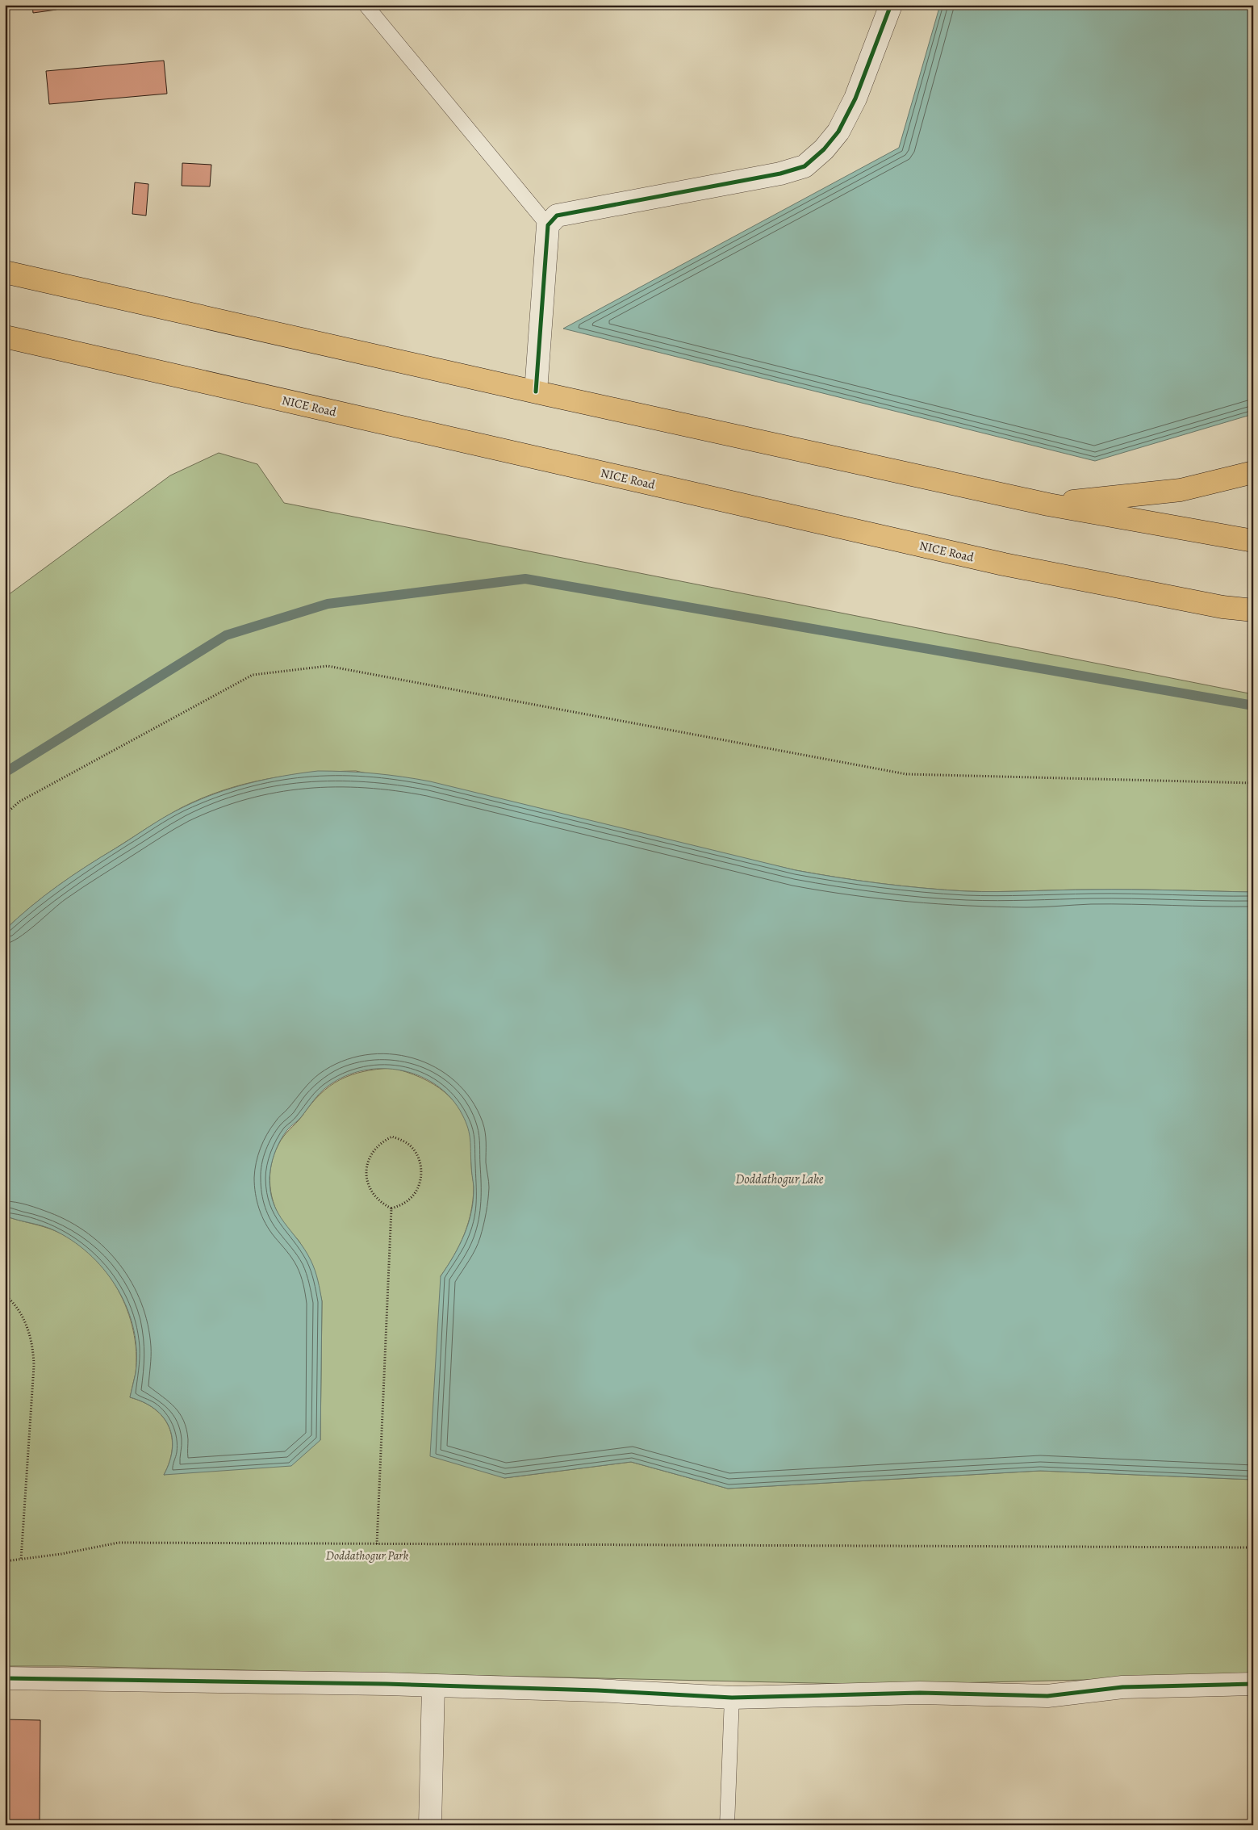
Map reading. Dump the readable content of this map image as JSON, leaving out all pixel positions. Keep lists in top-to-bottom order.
{
  "streets": {
    "highway": ["NICE Road"]
  },
  "water": ["Doddathogur Lake"],
  "parks": ["Doddathogur Park"]
}
